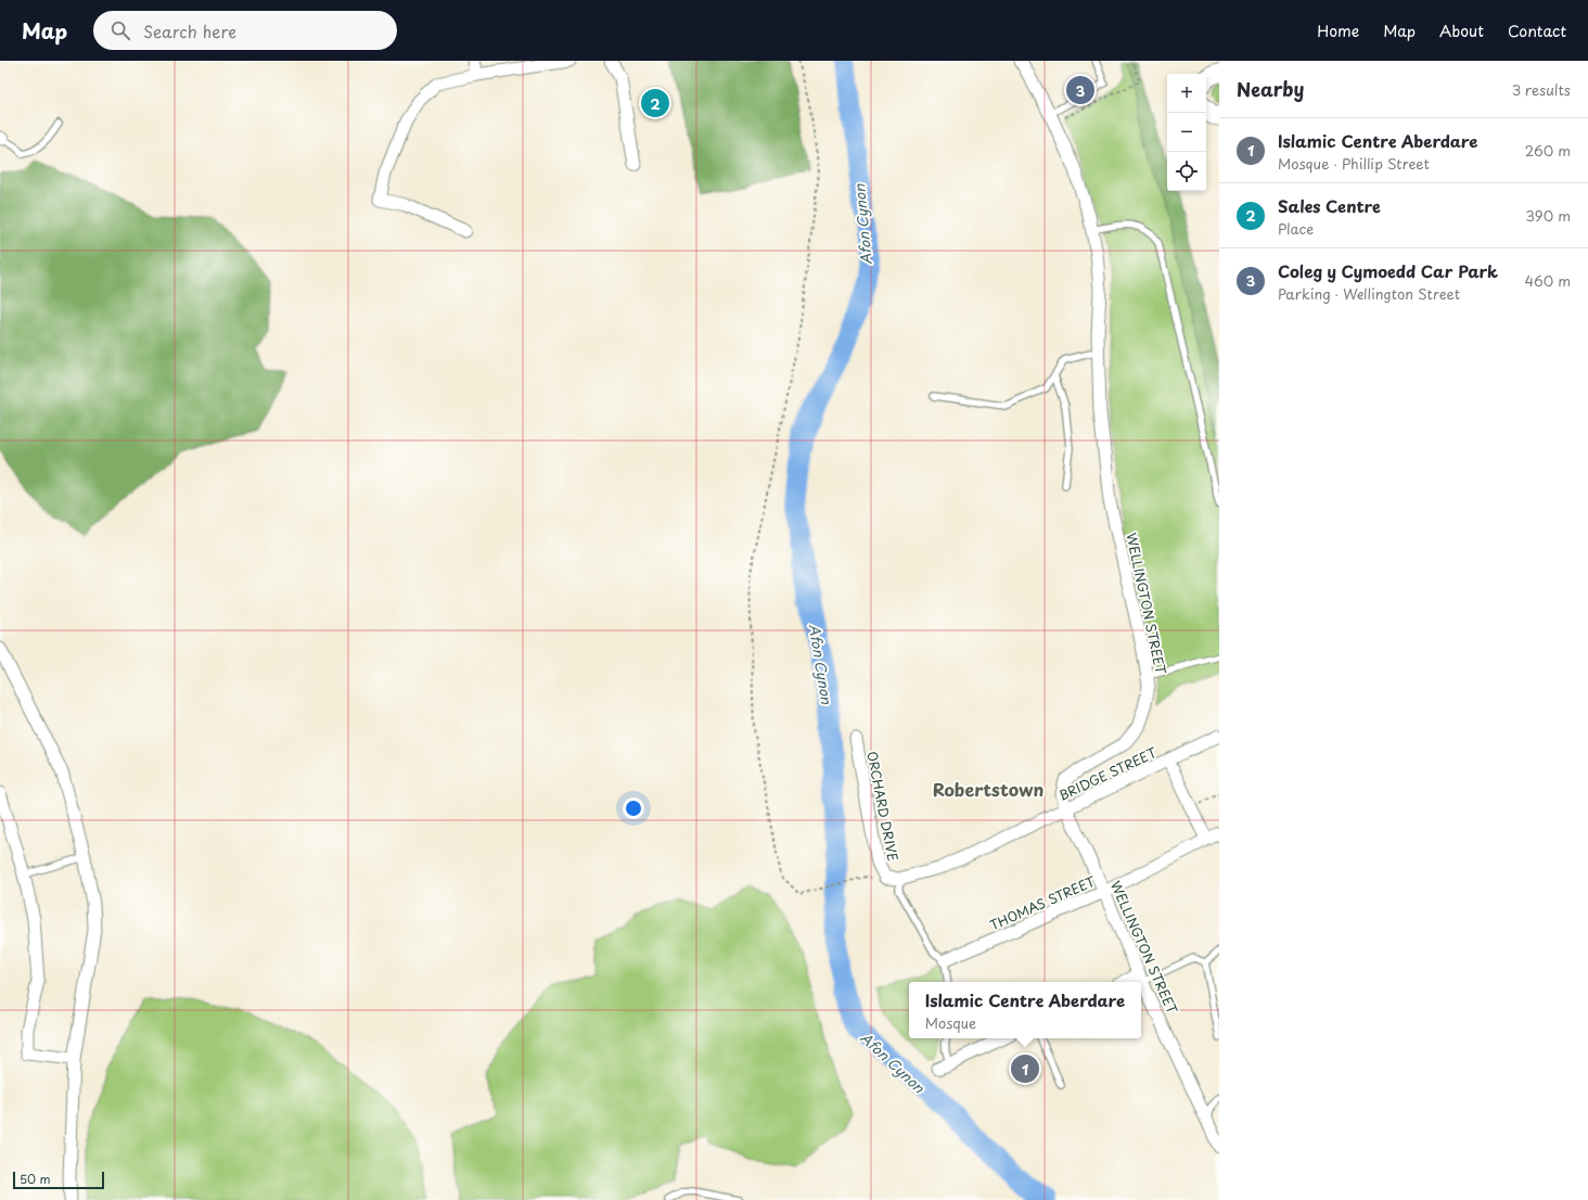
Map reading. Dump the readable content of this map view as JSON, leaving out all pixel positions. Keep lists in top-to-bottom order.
{
  "streets": {
    "street": [
      "WELLINGTON STREET",
      "BRIDGE STREET",
      "ORCHARD DRIVE",
      "THOMAS STREET"
    ]
  },
  "crossings": [
    ["WELLINGTON STREET", "BRIDGE STREET"],
    ["WELLINGTON STREET", "THOMAS STREET"],
    ["BRIDGE STREET", "ORCHARD DRIVE"]
  ],
  "districts": ["Robertstown"],
  "water": ["Afon Cynon"],
  "scale_bar": "50 m",
  "page": {
    "header": "Map",
    "search": "Search here",
    "nav": [
      "Home",
      "Map",
      "About",
      "Contact"
    ],
    "heading": ["Nearby", "3 results"],
    "map_buttons": ["+", "−"],
    "pins": ["3", "2", "1"],
    "list": [
      {
        "mark": "1",
        "name": "Islamic Centre Aberdare",
        "note": "Mosque · Phillip Street",
        "value": "260 m"
      },
      {
        "mark": "2",
        "name": "Sales Centre",
        "note": "Place",
        "value": "390 m"
      },
      {
        "mark": "3",
        "name": "Coleg y Cymoedd Car Park",
        "note": "Parking · Wellington Street",
        "value": "460 m"
      }
    ],
    "popup": ["Islamic Centre Aberdare", "Mosque"],
    "scale": "50 m"
  }
}
